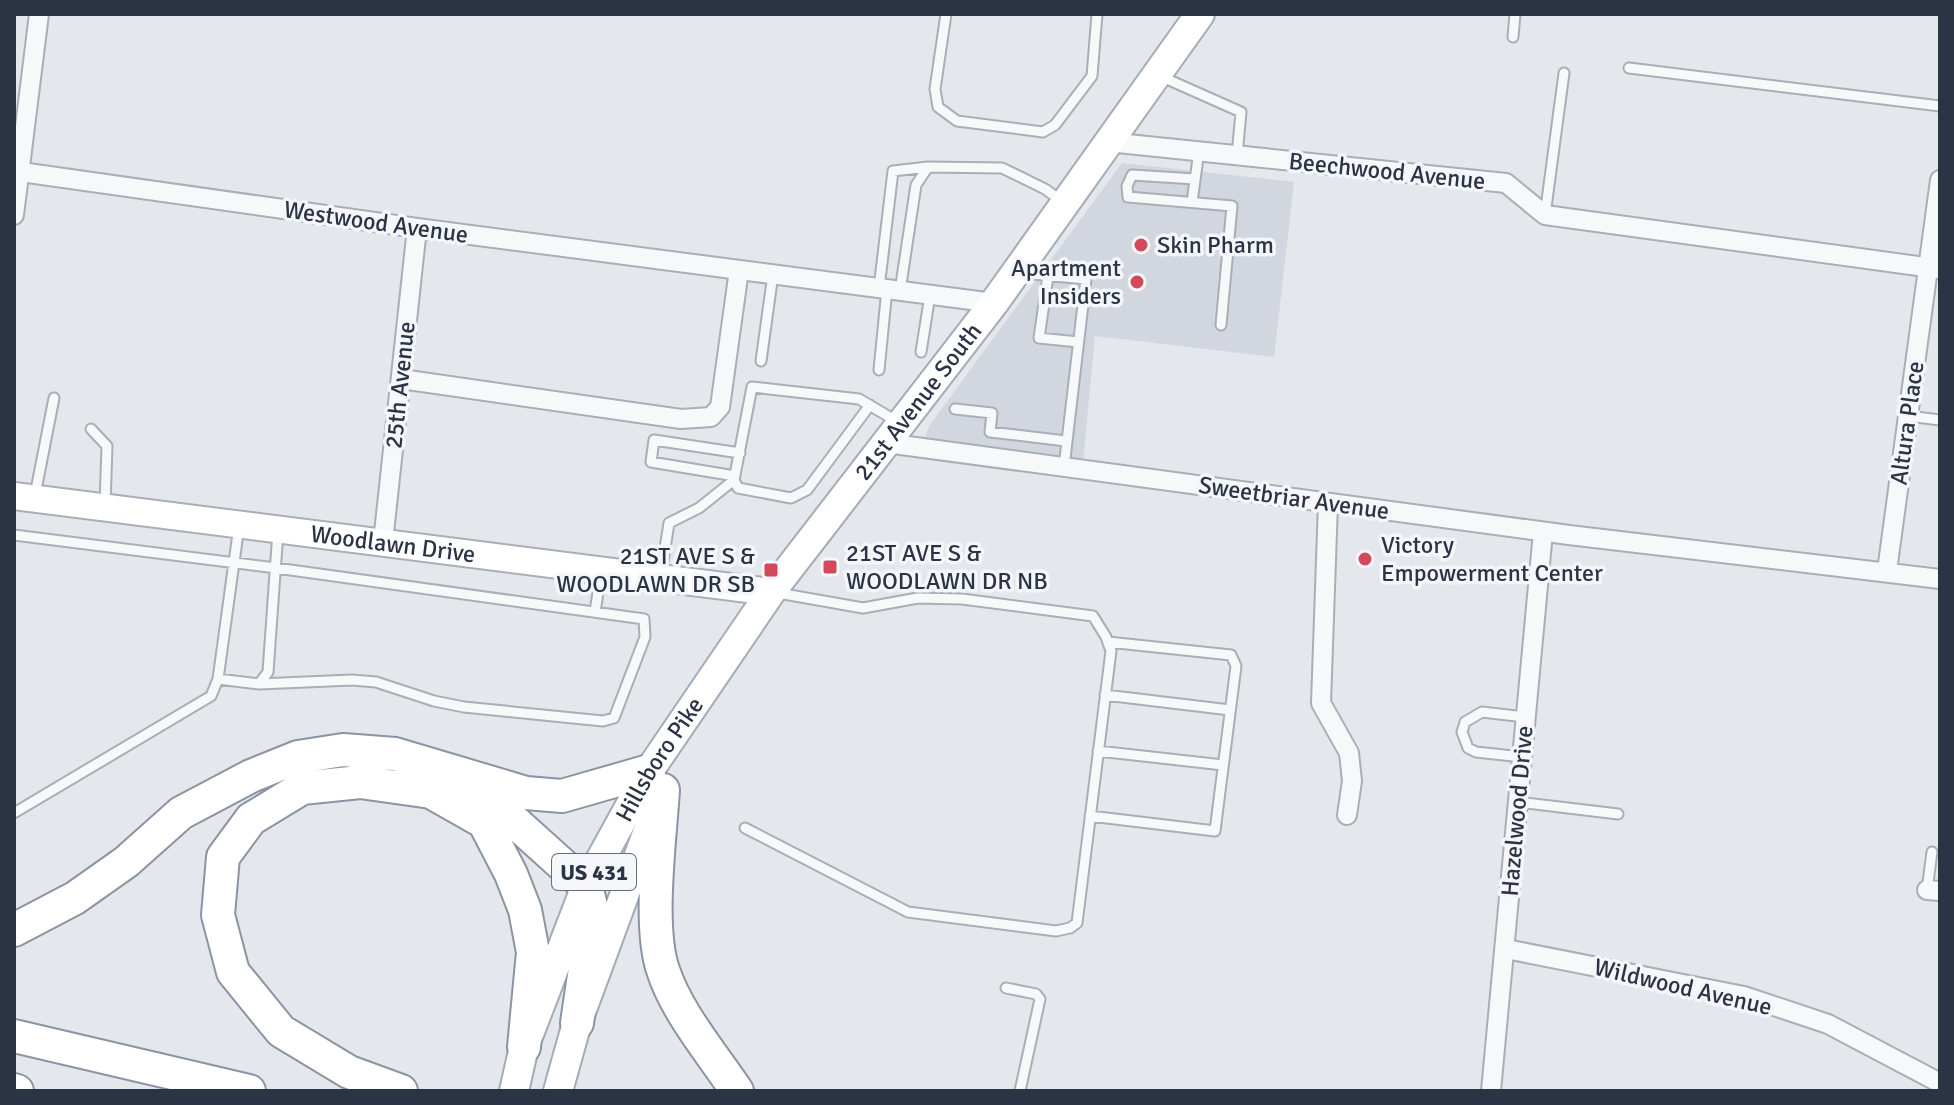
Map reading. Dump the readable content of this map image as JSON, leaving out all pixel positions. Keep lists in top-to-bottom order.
{
  "streets": {
    "main road": [
      "21st Avenue South",
      "Woodlawn Drive",
      "Hillsboro Pike",
      "US 431"
    ],
    "street": [
      "Beechwood Avenue",
      "Westwood Avenue",
      "25th Avenue",
      "Altura Place",
      "Sweetbriar Avenue",
      "Hazelwood Drive",
      "Wildwood Avenue"
    ]
  },
  "crossings": [
    ["Beechwood Avenue", "21st Avenue South"],
    ["Westwood Avenue", "25th Avenue"],
    ["Westwood Avenue", "21st Avenue South"],
    ["25th Avenue", "Woodlawn Drive"],
    ["21st Avenue South", "Sweetbriar Avenue"],
    ["21st Avenue South", "Woodlawn Drive"],
    ["21st Avenue South", "Hillsboro Pike"],
    ["Altura Place", "Sweetbriar Avenue"],
    ["Sweetbriar Avenue", "Hazelwood Drive"],
    ["Hazelwood Drive", "Wildwood Avenue"]
  ],
  "places": {
    "other": ["Skin Pharm", "Apartment Insiders", "Victory Empowerment Center"],
    "transit": ["21ST AVE S & WOODLAWN DR NB", "21ST AVE S & WOODLAWN DR SB"]
  }
}
